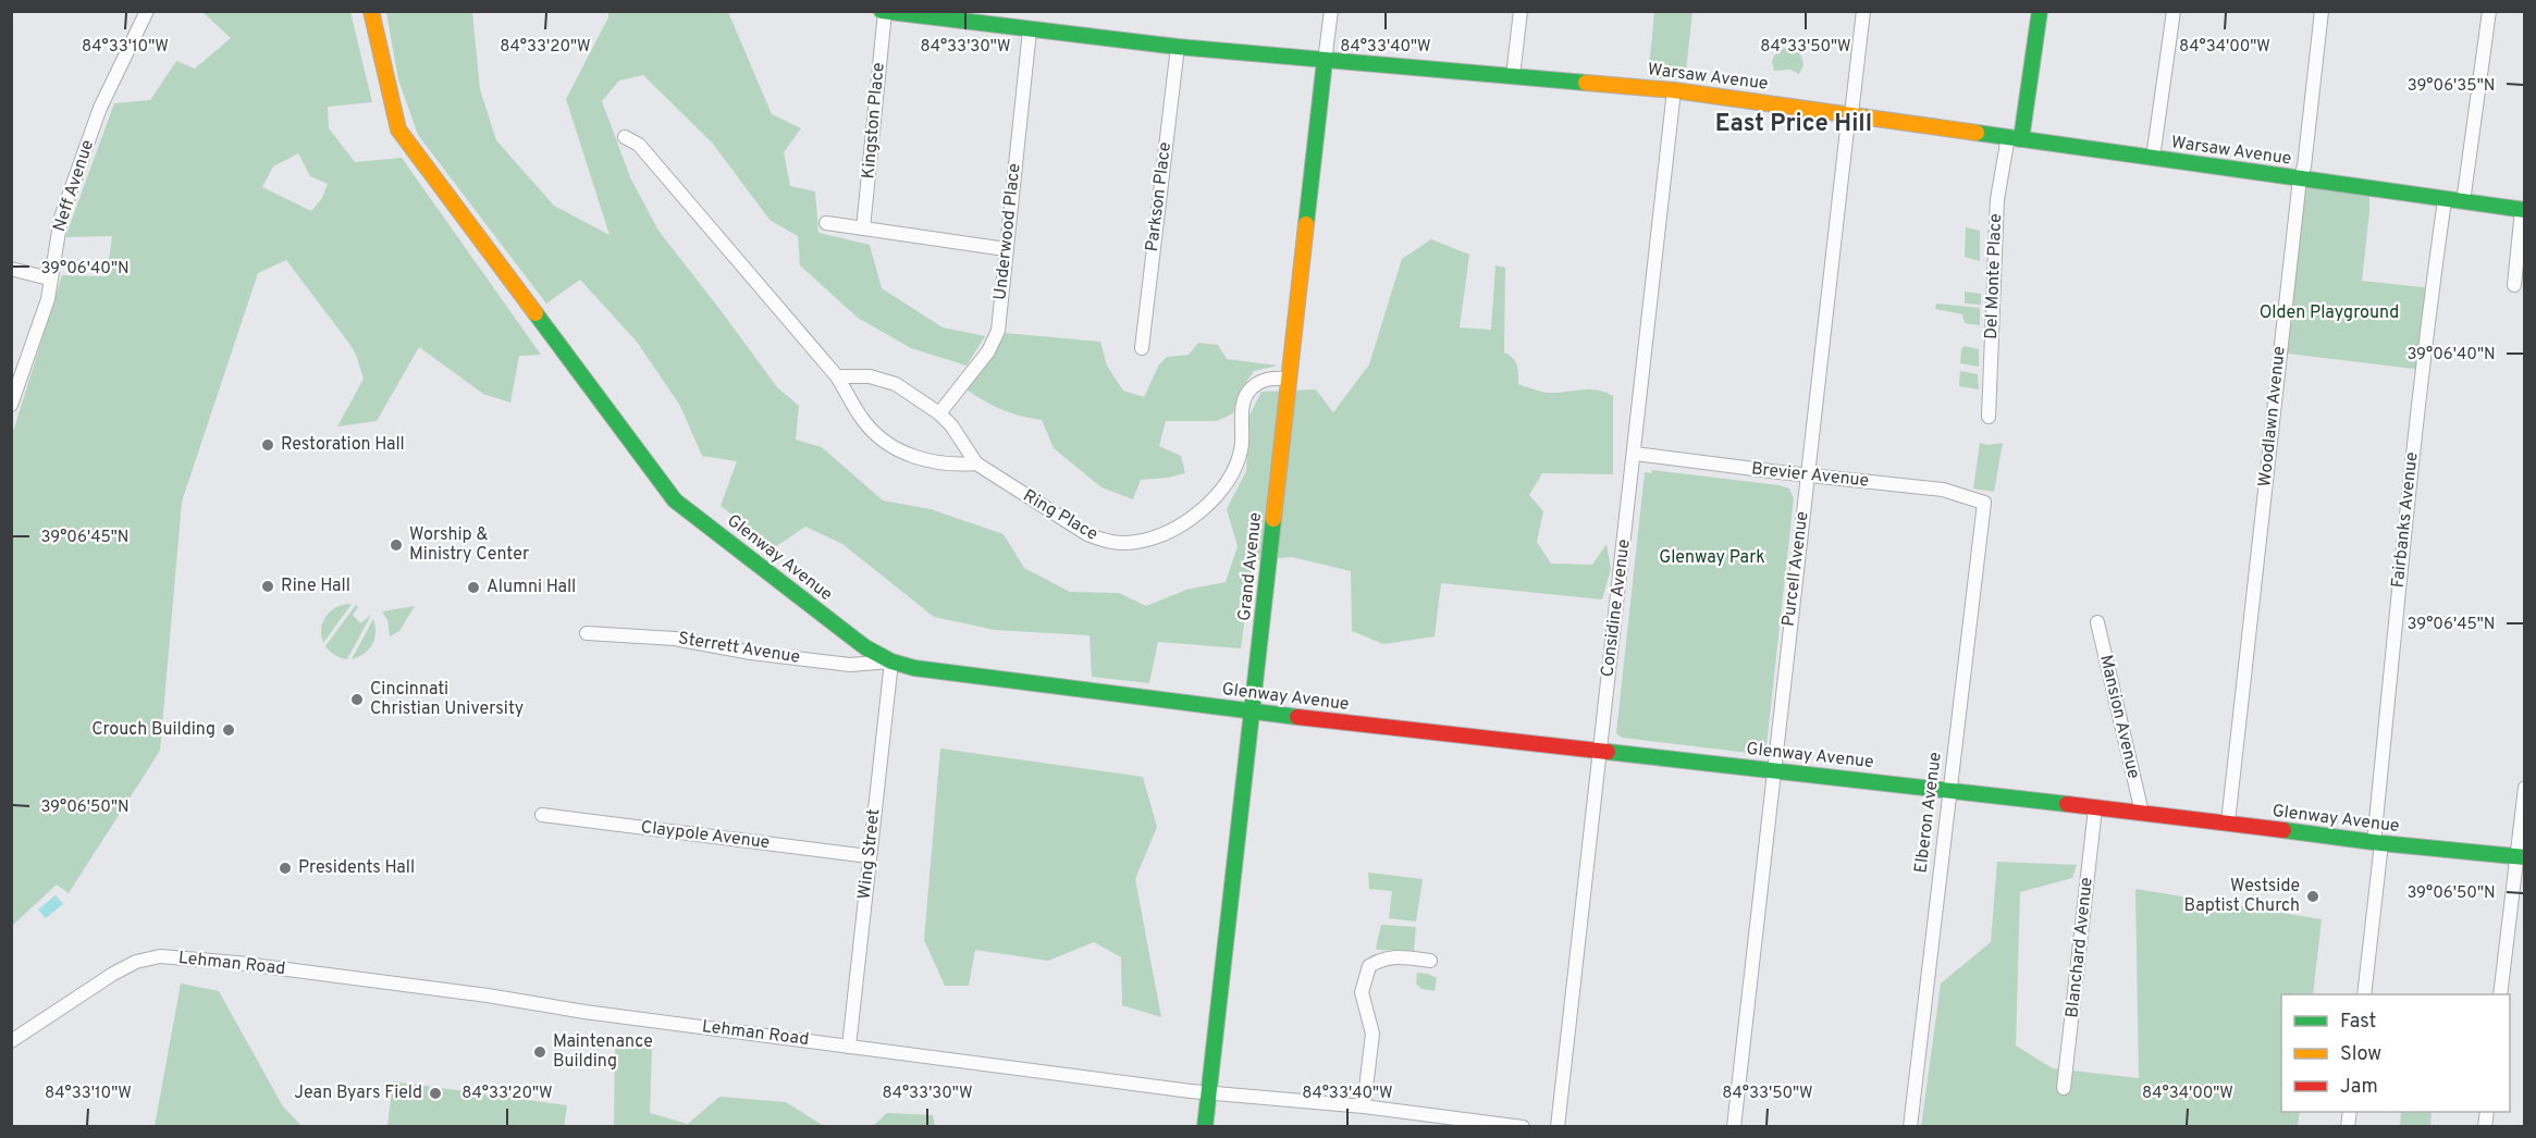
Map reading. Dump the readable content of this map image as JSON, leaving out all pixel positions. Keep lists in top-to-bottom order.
{
  "streets": {
    "main road": ["Warsaw Avenue", "Glenway Avenue", "Grand Avenue"],
    "street": [
      "Kingston Place",
      "Neff Avenue",
      "Parkson Place",
      "Underwood Place",
      "Del Monte Place",
      "Woodlawn Avenue",
      "Brevier Avenue",
      "Ring Place",
      "Fairbanks Avenue",
      "Purcell Avenue",
      "Considine Avenue",
      "Sterrett Avenue",
      "Mansion Avenue",
      "Elberon Avenue",
      "Claypole Avenue",
      "Wing Street",
      "Blanchard Avenue",
      "Lehman Road"
    ]
  },
  "crossings": [
    ["Warsaw Avenue", "Kingston Place"],
    ["Warsaw Avenue", "Parkson Place"],
    ["Warsaw Avenue", "Underwood Place"],
    ["Warsaw Avenue", "Del Monte Place"],
    ["Warsaw Avenue", "Woodlawn Avenue"],
    ["Warsaw Avenue", "Fairbanks Avenue"],
    ["Warsaw Avenue", "Grand Avenue"],
    ["Warsaw Avenue", "Purcell Avenue"],
    ["Warsaw Avenue", "Considine Avenue"],
    ["Underwood Place", "Ring Place"],
    ["Woodlawn Avenue", "Glenway Avenue"],
    ["Brevier Avenue", "Purcell Avenue"],
    ["Brevier Avenue", "Considine Avenue"],
    ["Brevier Avenue", "Elberon Avenue"],
    ["Ring Place", "Grand Avenue"],
    ["Fairbanks Avenue", "Glenway Avenue"],
    ["Glenway Avenue", "Grand Avenue"],
    ["Glenway Avenue", "Purcell Avenue"],
    ["Glenway Avenue", "Considine Avenue"],
    ["Glenway Avenue", "Sterrett Avenue"],
    ["Glenway Avenue", "Mansion Avenue"],
    ["Glenway Avenue", "Elberon Avenue"],
    ["Glenway Avenue", "Wing Street"],
    ["Glenway Avenue", "Blanchard Avenue"],
    ["Grand Avenue", "Lehman Road"],
    ["Sterrett Avenue", "Wing Street"],
    ["Claypole Avenue", "Wing Street"],
    ["Wing Street", "Lehman Road"]
  ],
  "districts": ["East Price Hill"],
  "parks": ["Olden Playground", "Glenway Park"],
  "places": [
    "Restoration Hall",
    "Worship & Ministry Center",
    "Rine Hall",
    "Alumni Hall",
    "Cincinnati Christian University",
    "Crouch Building",
    "Presidents Hall",
    "Westside Baptist Church",
    "Maintenance Building",
    "Jean Byars Field"
  ],
  "legend": ["Fast", "Slow", "Jam"],
  "coordinates": [
    "84°33'10\"W",
    "84°33'20\"W",
    "84°33'30\"W",
    "84°33'40\"W",
    "84°33'50\"W",
    "84°34'00\"W",
    "39°06'35\"N",
    "39°06'40\"N",
    "39°06'45\"N",
    "39°06'50\"N"
  ]
}
